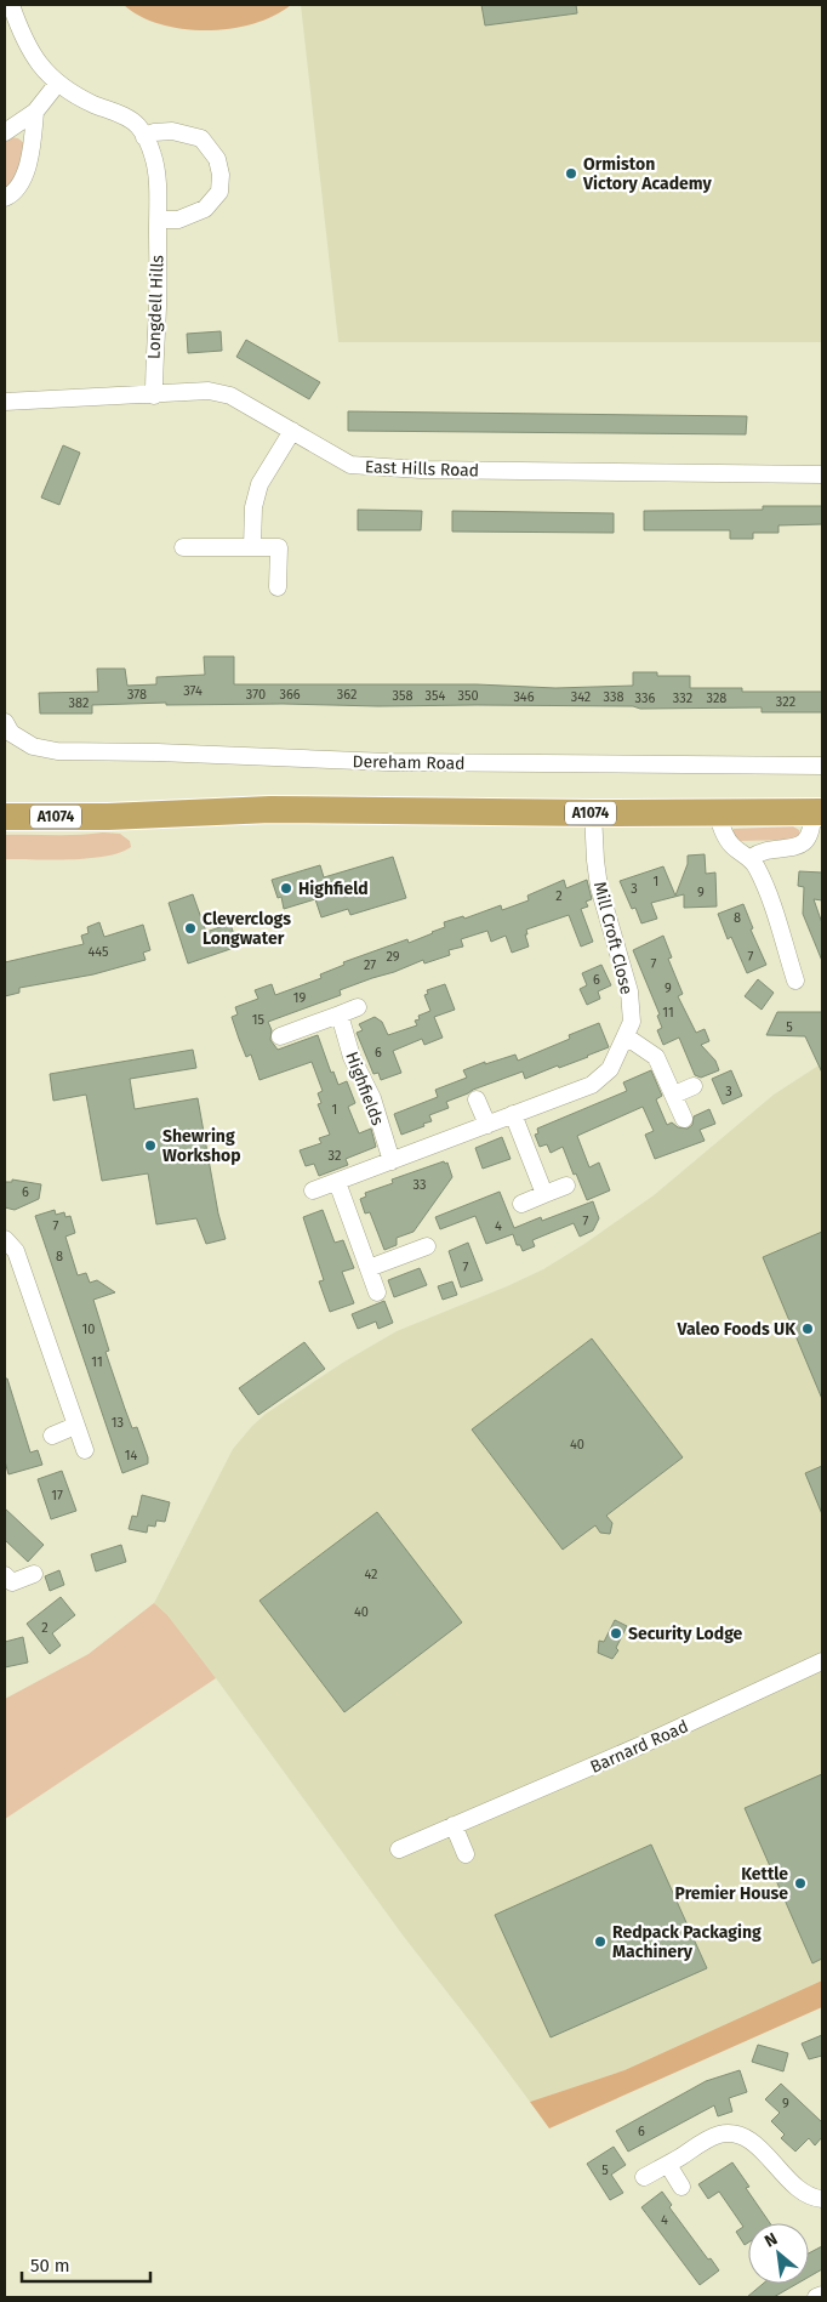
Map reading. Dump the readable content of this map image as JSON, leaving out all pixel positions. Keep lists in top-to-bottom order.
{
  "streets": {
    "highway": ["A1074"],
    "street": [
      "Longdell Hills",
      "East Hills Road",
      "Dereham Road",
      "Mill Croft Close",
      "Highfields",
      "Barnard Road"
    ]
  },
  "crossings": [
    ["Longdell Hills", "East Hills Road"],
    ["A1074", "Mill Croft Close"],
    ["Mill Croft Close", "Highfields"]
  ],
  "places": [
    "Ormiston Victory Academy",
    "Highfield",
    "Cleverclogs Longwater",
    "Shewring Workshop",
    "Valeo Foods UK",
    "Security Lodge",
    "Kettle Premier House",
    "Redpack Packaging Machinery"
  ],
  "house_numbers": [
    "374",
    "378",
    "370",
    "366",
    "362",
    "358",
    "354",
    "350",
    "346",
    "342",
    "338",
    "336",
    "332",
    "328",
    "322",
    "382",
    "1",
    "3",
    "9",
    "2",
    "8",
    "445",
    "29",
    "7",
    "7",
    "27",
    "6",
    "9",
    "19",
    "11",
    "15",
    "5",
    "6",
    "3",
    "1",
    "32",
    "33",
    "6",
    "7",
    "7",
    "4",
    "8",
    "7",
    "10",
    "11",
    "13",
    "40",
    "14",
    "17",
    "42",
    "40",
    "2",
    "9",
    "6",
    "5",
    "4"
  ],
  "scale_bar": "50 m",
  "north": "top left"
}
